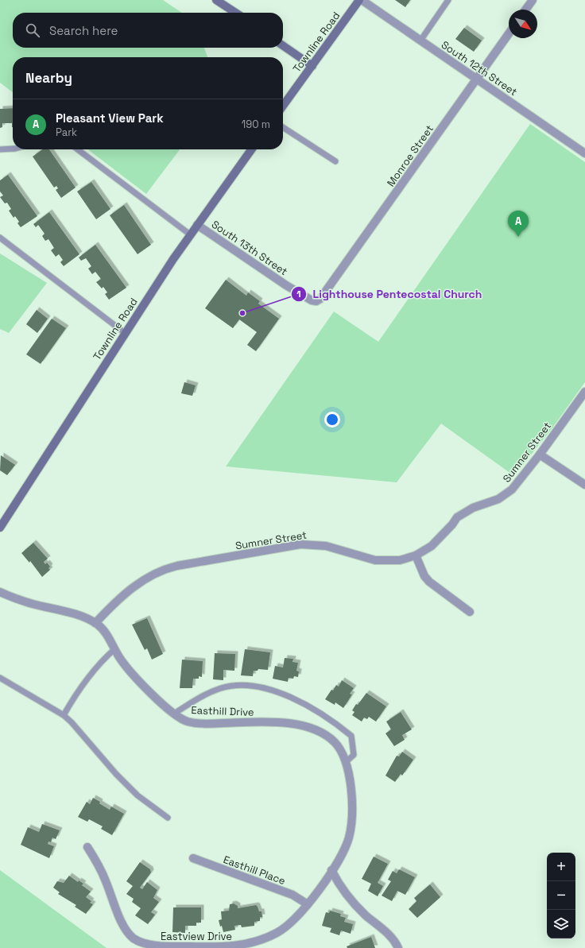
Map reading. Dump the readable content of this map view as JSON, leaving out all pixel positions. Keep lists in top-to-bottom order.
{
  "streets": {
    "street": [
      "Townline Road",
      "South 12th Street",
      "Monroe Street",
      "South 13th Street",
      "Sumner Street",
      "Easthill Drive",
      "Easthill Place",
      "Eastview Drive"
    ]
  },
  "crossings": [
    ["Townline Road", "South 13th Street"],
    ["South 12th Street", "Monroe Street"],
    ["Monroe Street", "South 13th Street"],
    ["Sumner Street", "Easthill Drive"],
    ["Easthill Drive", "Eastview Drive"],
    ["Easthill Place", "Eastview Drive"]
  ],
  "places": ["Lighthouse Pentecostal Church"],
  "north": "bottom right",
  "page": {
    "search": "Search here",
    "heading": "Nearby",
    "list": [
      {
        "mark": "A",
        "name": "Pleasant View Park",
        "note": "Park",
        "value": "190 m"
      }
    ],
    "pins": "A",
    "map_buttons": ["+", "−"]
  }
}
